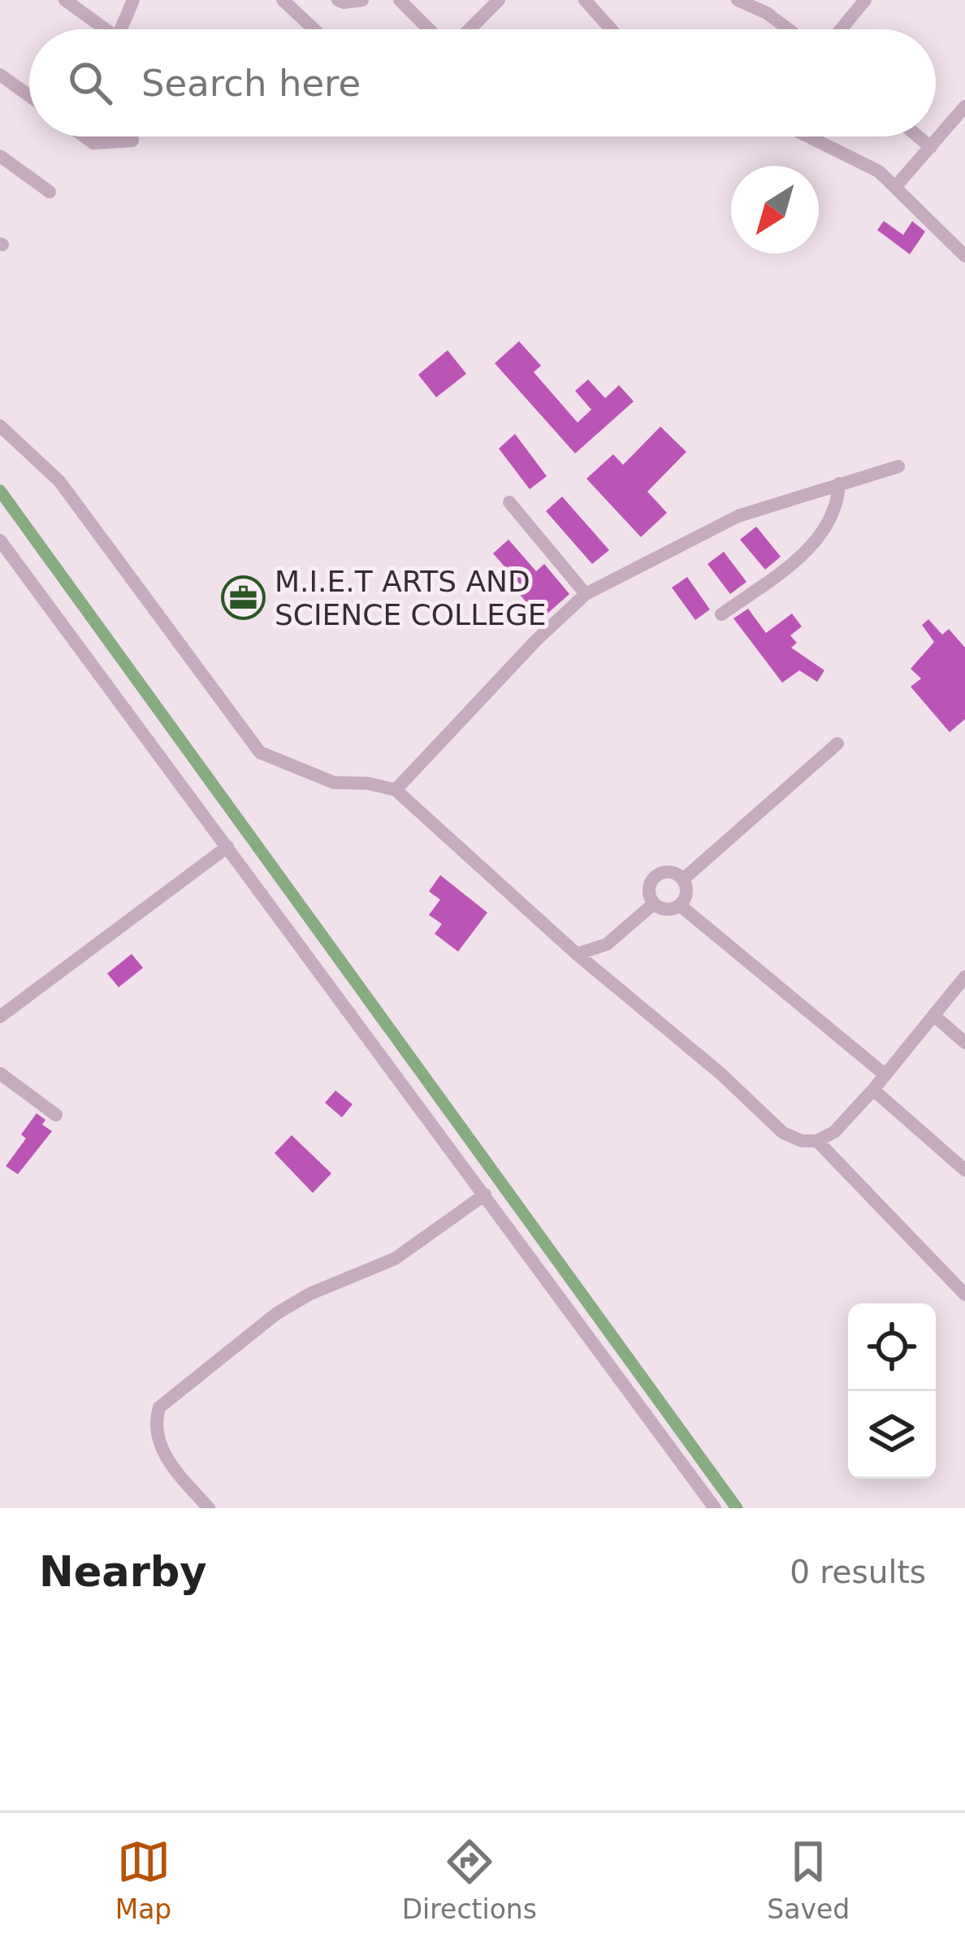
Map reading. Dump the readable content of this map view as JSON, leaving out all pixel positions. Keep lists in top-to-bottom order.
{
  "places": {
    "office": ["M.I.E.T ARTS AND SCIENCE COLLEGE"]
  },
  "north": "bottom left",
  "page": {
    "search": "Search here",
    "heading": ["Nearby", "0 results"],
    "nav": ["Map", "Directions", "Saved"]
  }
}
